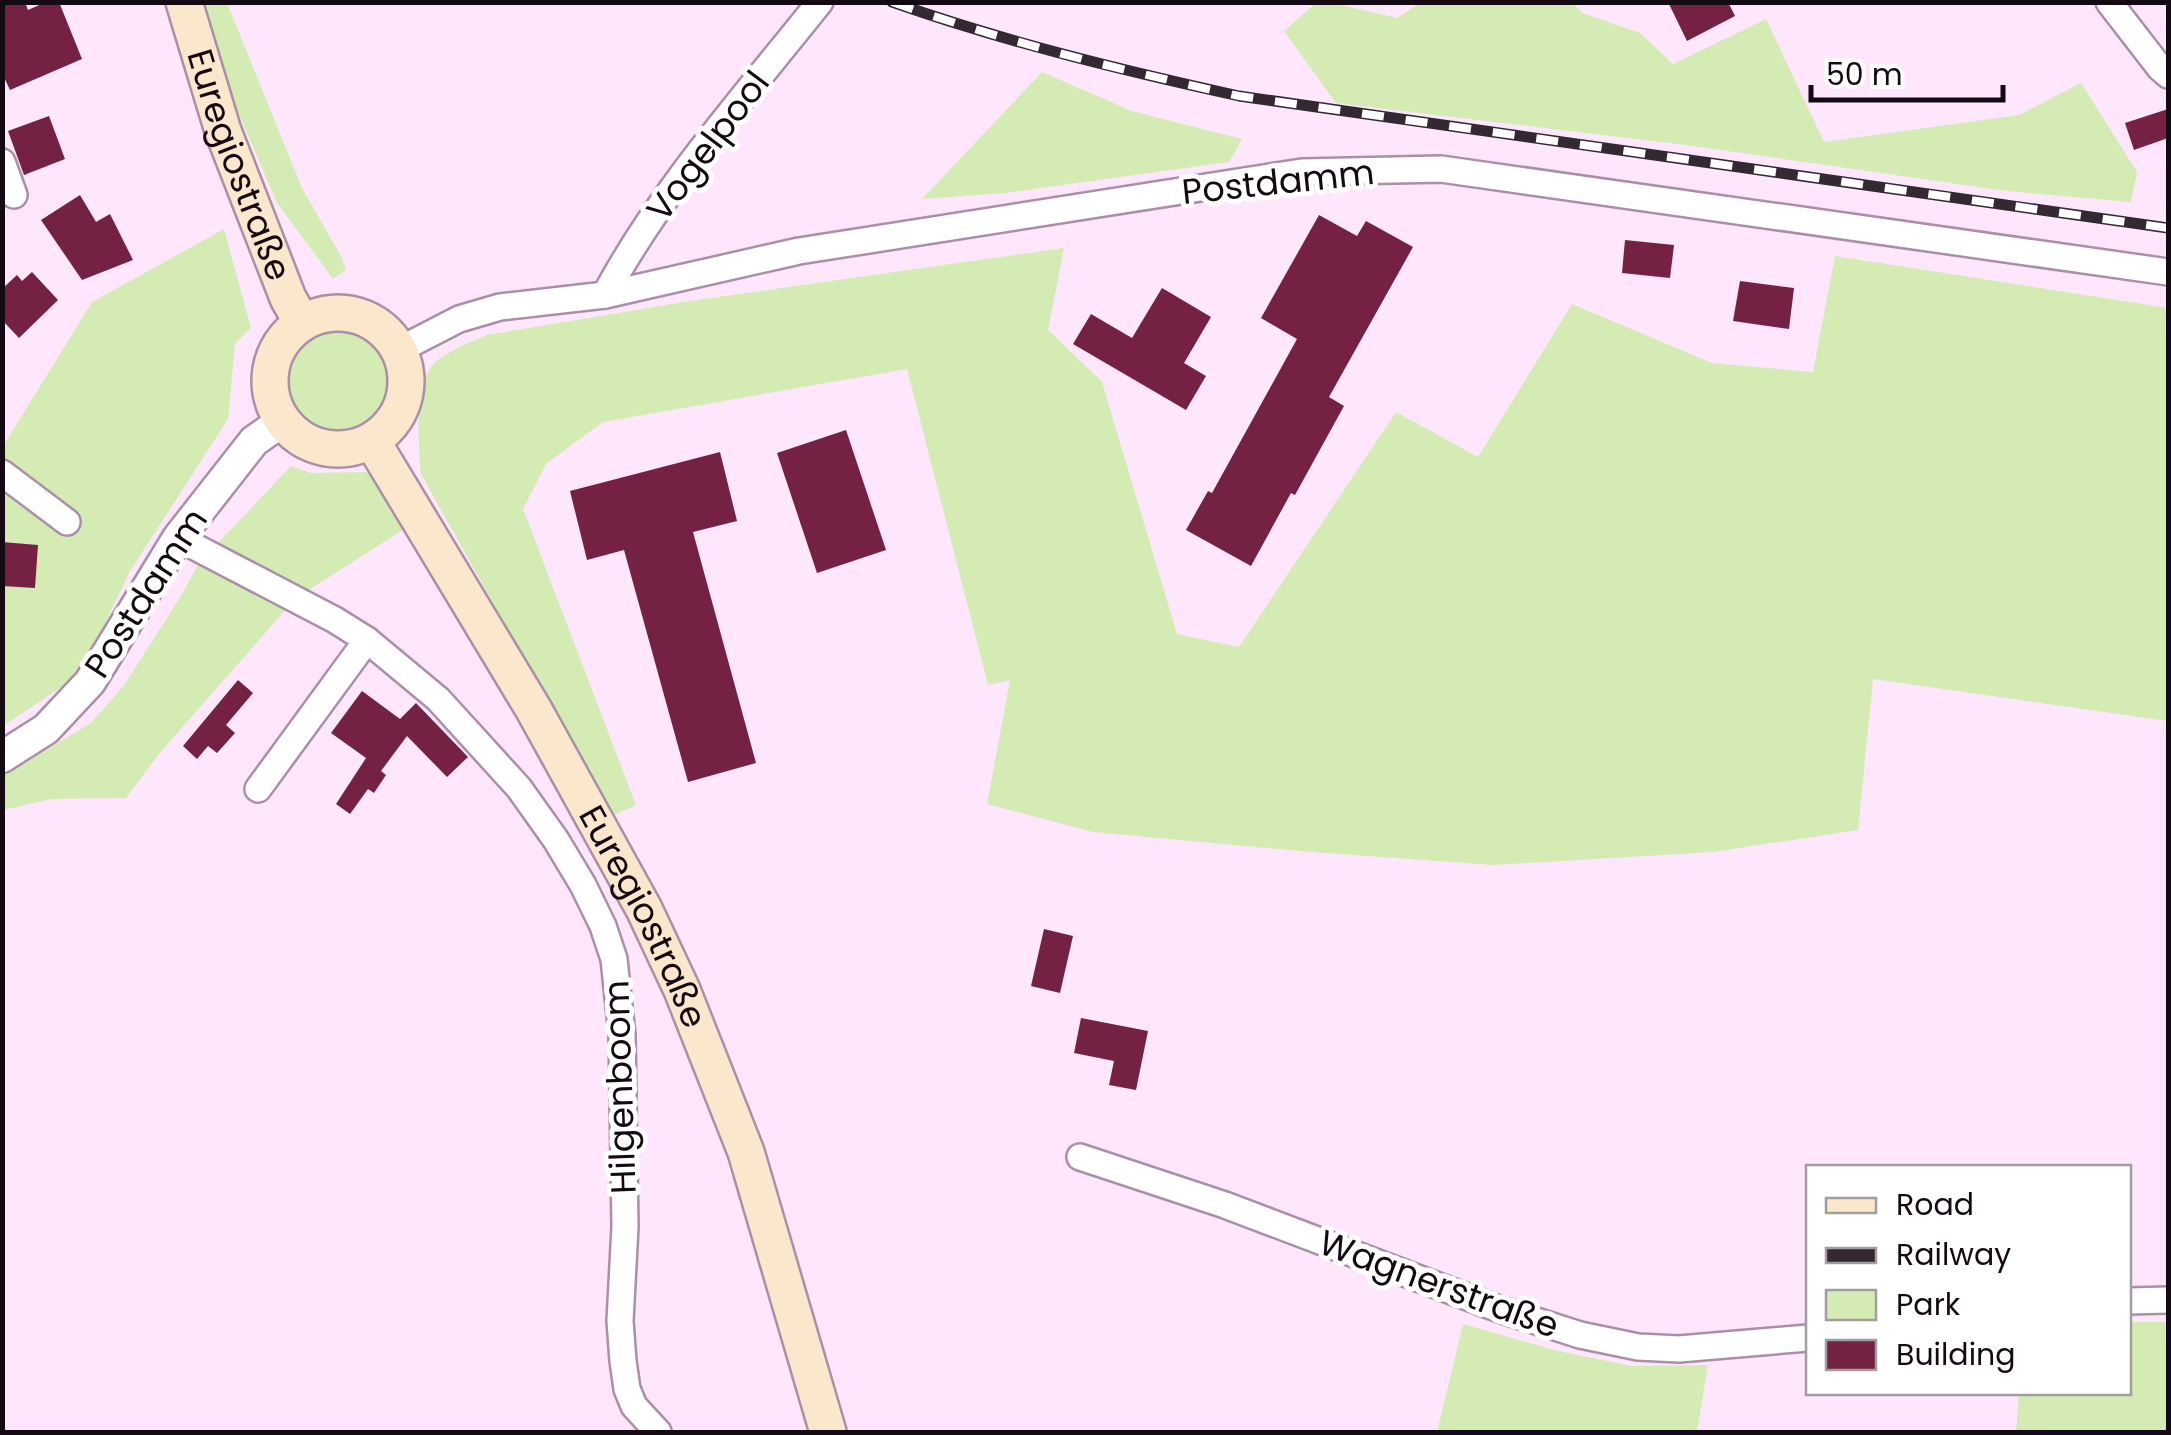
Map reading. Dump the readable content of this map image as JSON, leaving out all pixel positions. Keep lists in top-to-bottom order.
{
  "streets": {
    "main road": ["Euregiostraße"],
    "street": [
      "Vogelpool",
      "Postdamm",
      "Hilgenboom",
      "Wagnerstraße"
    ]
  },
  "crossings": [
    ["Vogelpool", "Postdamm"],
    ["Euregiostraße", "Postdamm"],
    ["Postdamm", "Hilgenboom"]
  ],
  "legend": [
    "Road",
    "Railway",
    "Park",
    "Building"
  ],
  "scale_bar": "50 m"
}
